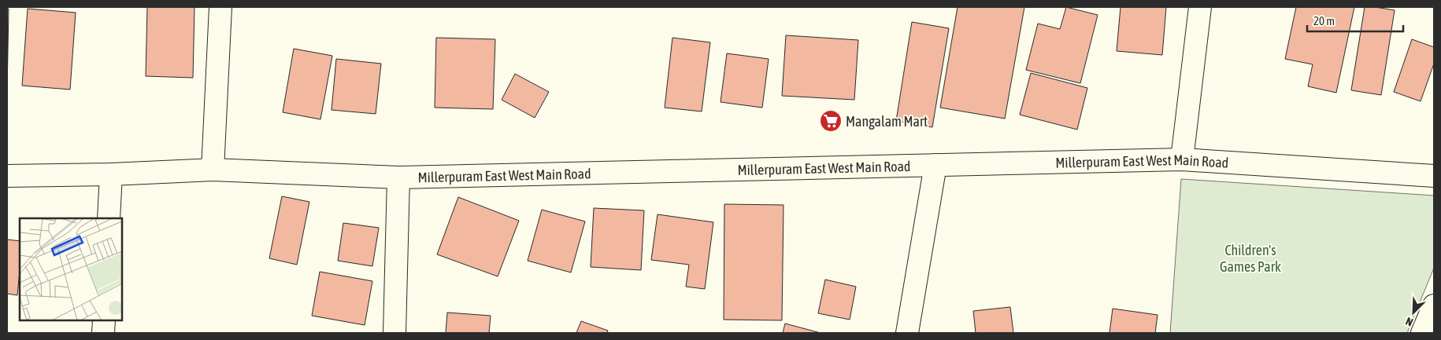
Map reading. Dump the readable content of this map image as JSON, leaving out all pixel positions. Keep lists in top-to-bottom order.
{
  "streets": {
    "street": ["Millerpuram East West Main Road"]
  },
  "parks": ["Children's Games Park"],
  "places": {
    "supermarket": ["Mangalam Mart"]
  },
  "scale_bar": "20 m",
  "north": "bottom left"
}
